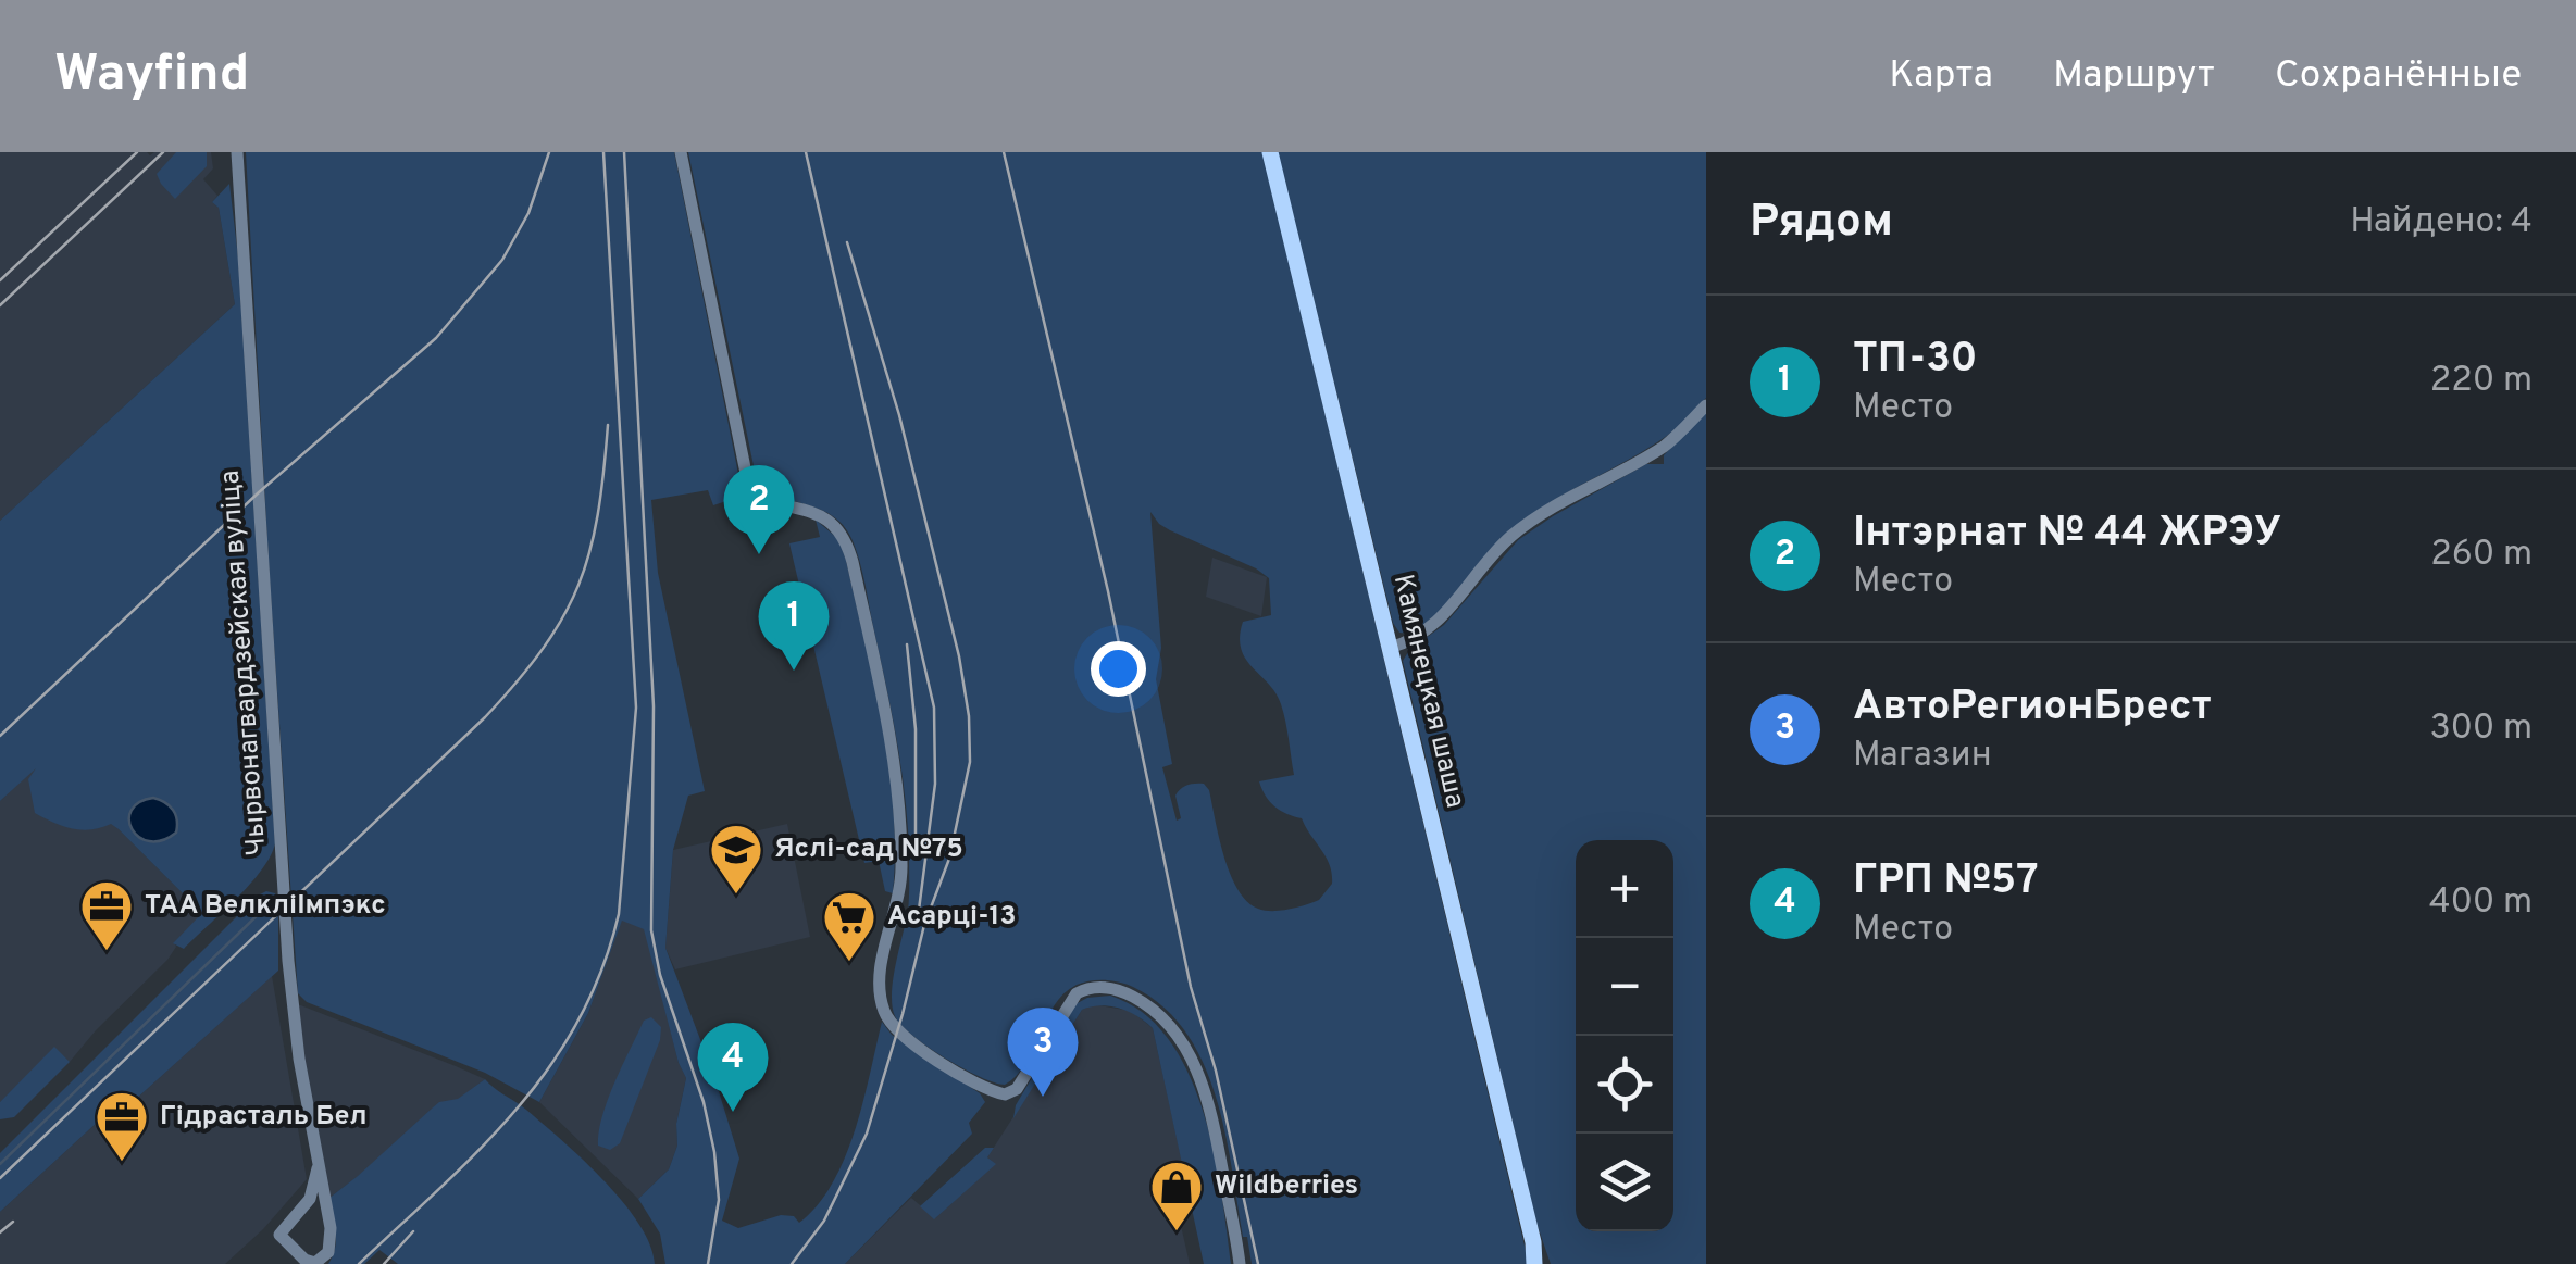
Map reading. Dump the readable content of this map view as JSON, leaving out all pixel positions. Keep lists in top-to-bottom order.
{
  "streets": {
    "main road": ["Камянецкая шаша"],
    "street": ["Чырвонагвардзейская вуліца"]
  },
  "places": {
    "school or university": ["Яслі-сад №75"],
    "office": ["ТАА ВелкліІмпэкс", "Гідрасталь Бел"],
    "supermarket": ["Асарці-13"],
    "shop": ["Wildberries"]
  },
  "page": {
    "header": "Wayfind",
    "nav": ["Карта", "Маршрут", "Сохранённые"],
    "heading": ["Рядом", "Найдено: 4"],
    "list": [
      {
        "mark": "1",
        "name": "ТП-30",
        "note": "Место",
        "value": "220 m"
      },
      {
        "mark": "2",
        "name": "Інтэрнат № 44 ЖРЭУ",
        "note": "Место",
        "value": "260 m"
      },
      {
        "mark": "3",
        "name": "АвтоРегионБрест",
        "note": "Магазин",
        "value": "300 m"
      },
      {
        "mark": "4",
        "name": "ГРП №57",
        "note": "Место",
        "value": "400 m"
      }
    ],
    "pins": [
      "2",
      "1",
      "3",
      "4"
    ],
    "map_buttons": ["+", "−"]
  }
}
